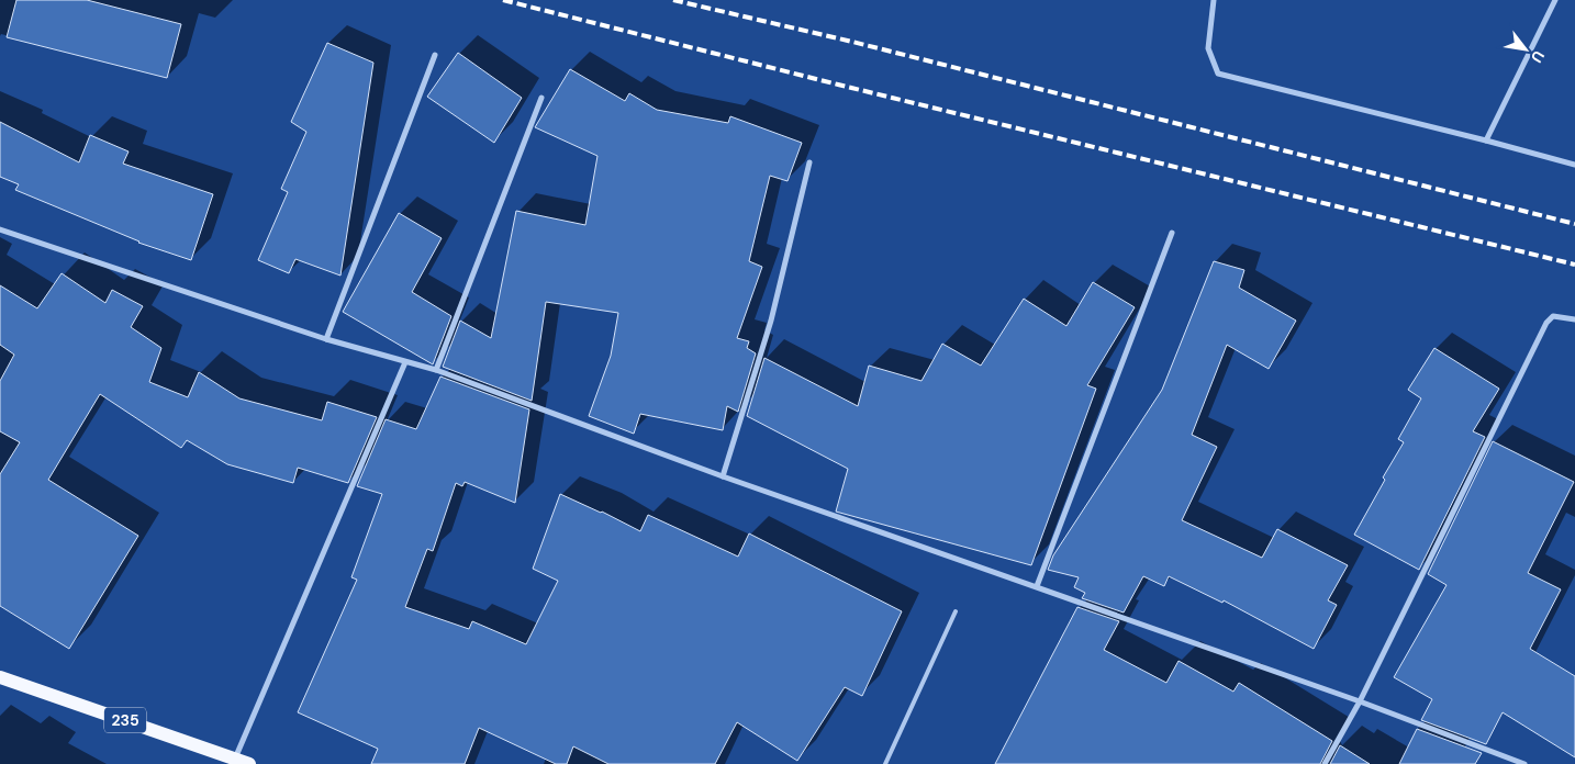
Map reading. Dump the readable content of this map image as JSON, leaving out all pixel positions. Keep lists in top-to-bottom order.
{
  "streets": {
    "main road": ["235"]
  },
  "north": "bottom right"
}
